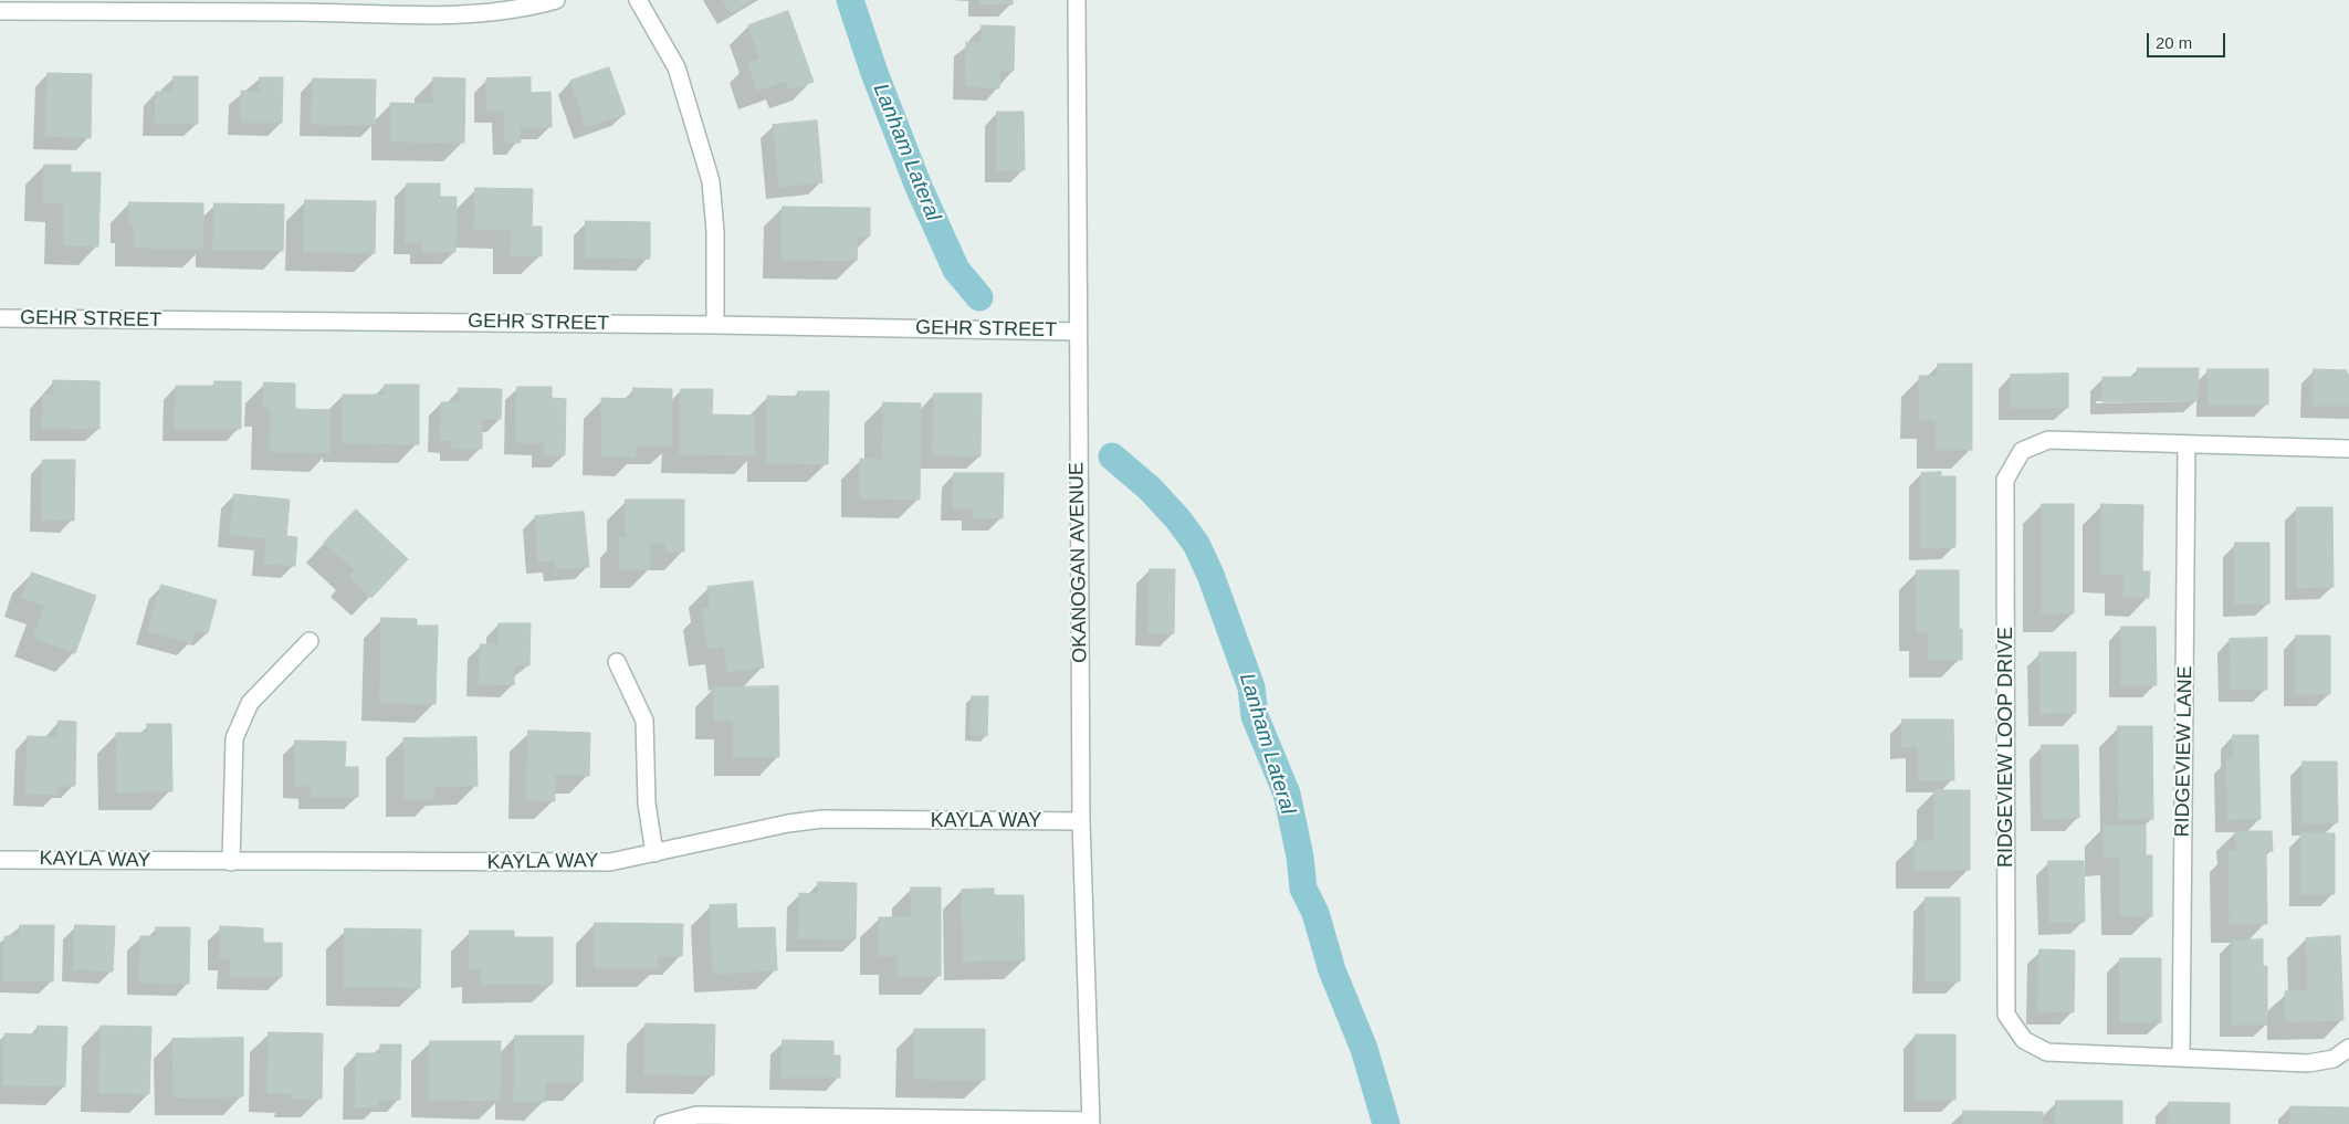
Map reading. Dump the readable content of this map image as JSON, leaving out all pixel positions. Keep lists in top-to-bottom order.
{
  "streets": {
    "street": [
      "GEHR STREET",
      "OKANOGAN AVENUE",
      "RIDGEVIEW LOOP DRIVE",
      "RIDGEVIEW LANE",
      "KAYLA WAY"
    ]
  },
  "crossings": [
    ["GEHR STREET", "OKANOGAN AVENUE"],
    ["OKANOGAN AVENUE", "KAYLA WAY"],
    ["RIDGEVIEW LOOP DRIVE", "RIDGEVIEW LANE"]
  ],
  "water": ["Lanham Lateral"],
  "scale_bar": "20 m"
}
